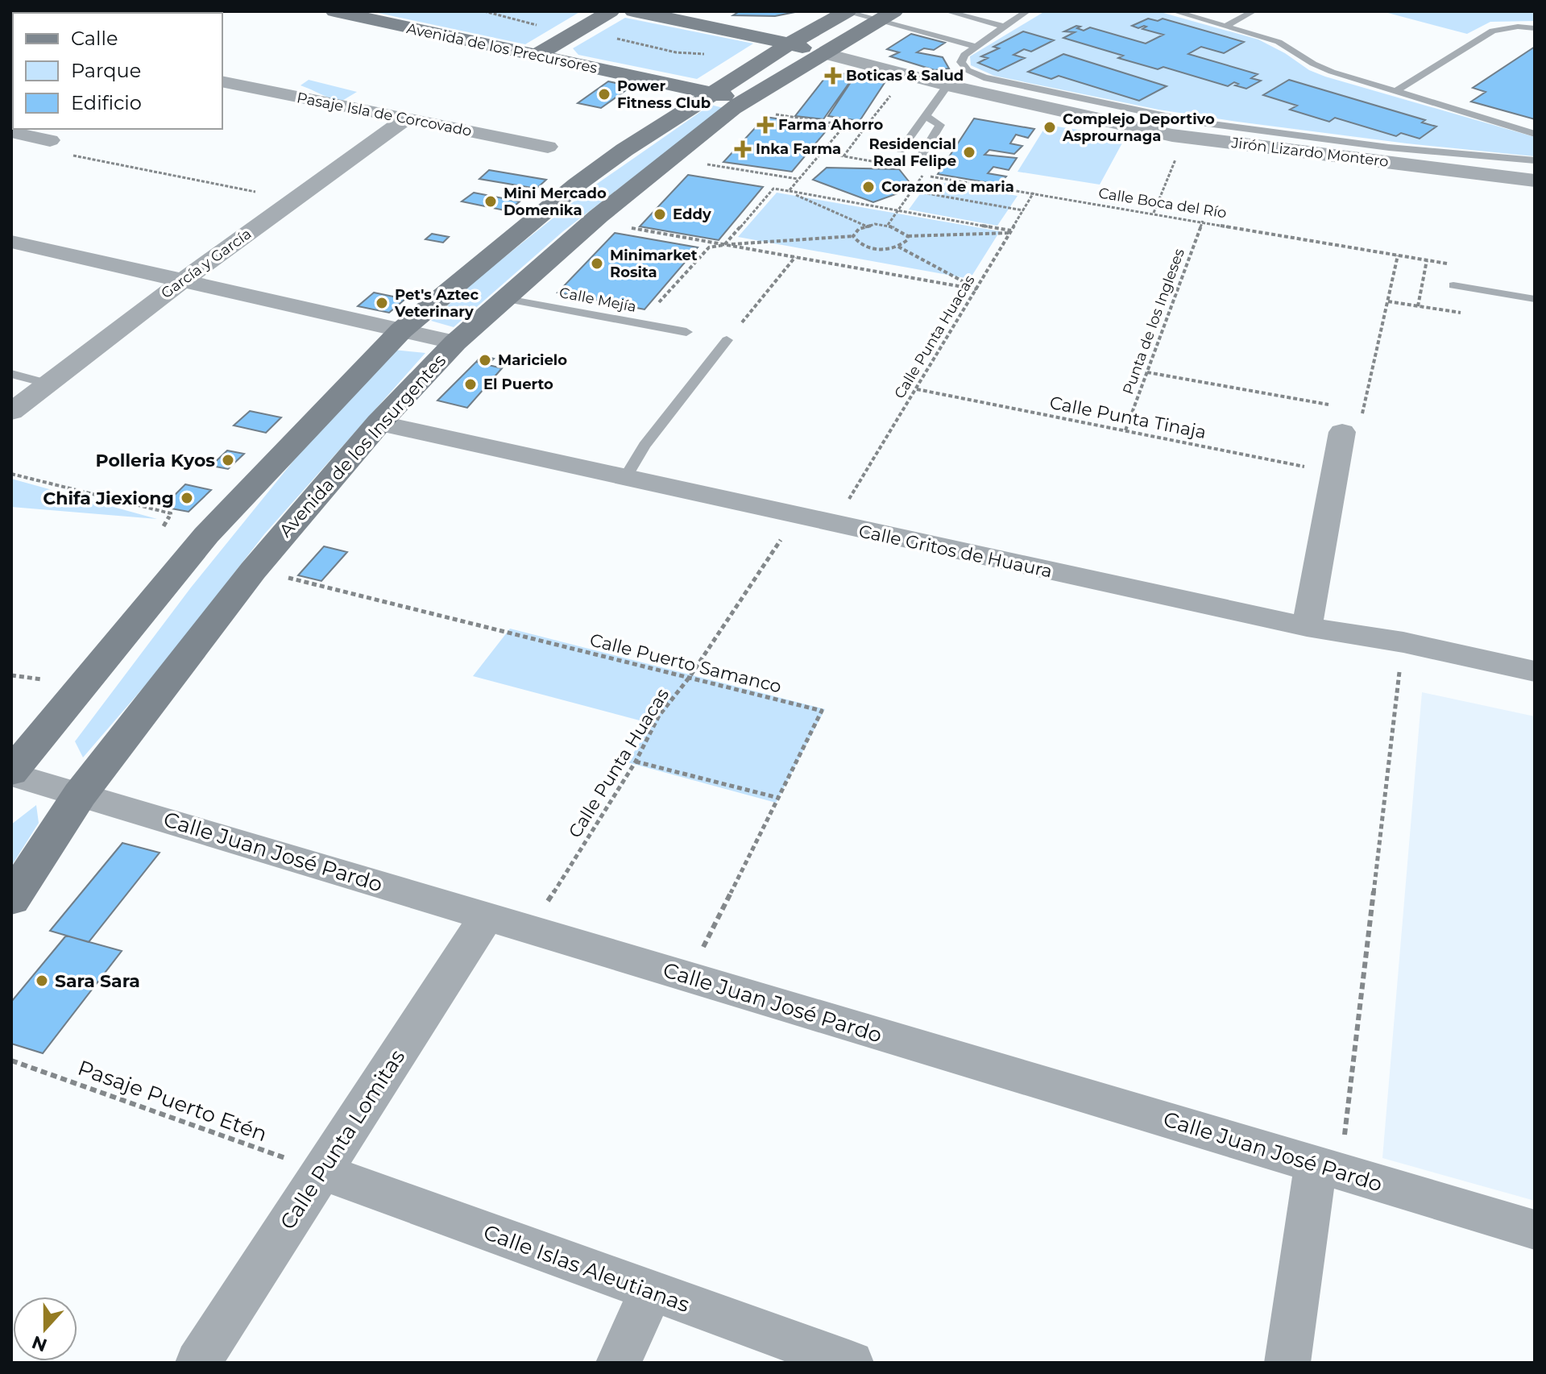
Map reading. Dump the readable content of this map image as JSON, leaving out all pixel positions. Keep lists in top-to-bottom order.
{
  "streets": {
    "main road": ["Avenida de los Precursores", "Avenida de los Insurgentes"],
    "street": [
      "Pasaje Isla de Corcovado",
      "Jirón Lizardo Montero",
      "García y García",
      "Calle Gritos de Huaura",
      "Calle Juan José Pardo",
      "Calle Punta Lomitas",
      "Calle Islas Aleutianas"
    ],
    "lane": ["Calle Mejía"],
    "path": [
      "Calle Boca del Río",
      "Punta de los Ingleses",
      "Calle Punta Huacas",
      "Calle Punta Tinaja",
      "Calle Puerto Samanco",
      "Pasaje Puerto Etén"
    ]
  },
  "crossings": [
    ["Avenida de los Precursores", "Avenida de los Insurgentes"],
    ["Pasaje Isla de Corcovado", "García y García"],
    ["Jirón Lizardo Montero", "Avenida de los Insurgentes"],
    ["Calle Boca del Río", "Punta de los Ingleses"],
    ["Calle Boca del Río", "Calle Punta Huacas"],
    ["Calle Mejía", "Avenida de los Insurgentes"],
    ["Punta de los Ingleses", "Calle Punta Tinaja"],
    ["Calle Punta Huacas", "Calle Punta Tinaja"],
    ["Calle Punta Huacas", "Calle Gritos de Huaura"],
    ["Calle Punta Huacas", "Calle Puerto Samanco"],
    ["Calle Punta Huacas", "Calle Juan José Pardo"],
    ["Avenida de los Insurgentes", "Calle Gritos de Huaura"],
    ["Avenida de los Insurgentes", "Calle Puerto Samanco"],
    ["Avenida de los Insurgentes", "Calle Juan José Pardo"],
    ["Calle Puerto Samanco", "Calle Juan José Pardo"],
    ["Calle Juan José Pardo", "Calle Punta Lomitas"],
    ["Pasaje Puerto Etén", "Calle Punta Lomitas"],
    ["Pasaje Puerto Etén", "Calle Islas Aleutianas"],
    ["Calle Punta Lomitas", "Calle Islas Aleutianas"]
  ],
  "places": {
    "health": ["Boticas & Salud", "Farma Ahorro", "Inka Farma"],
    "other": [
      "Power Fitness Club",
      "Complejo Deportivo Asprournaga",
      "Residencial Real Felipe",
      "Corazon de maria",
      "Mini Mercado Domenika",
      "Eddy",
      "Minimarket Rosita",
      "Pet's Aztec Veterinary",
      "Maricielo",
      "El Puerto",
      "Polleria Kyos",
      "Chifa Jiexiong",
      "Sara Sara"
    ]
  },
  "legend": ["Calle", "Parque", "Edificio"],
  "north": "bottom"
}
